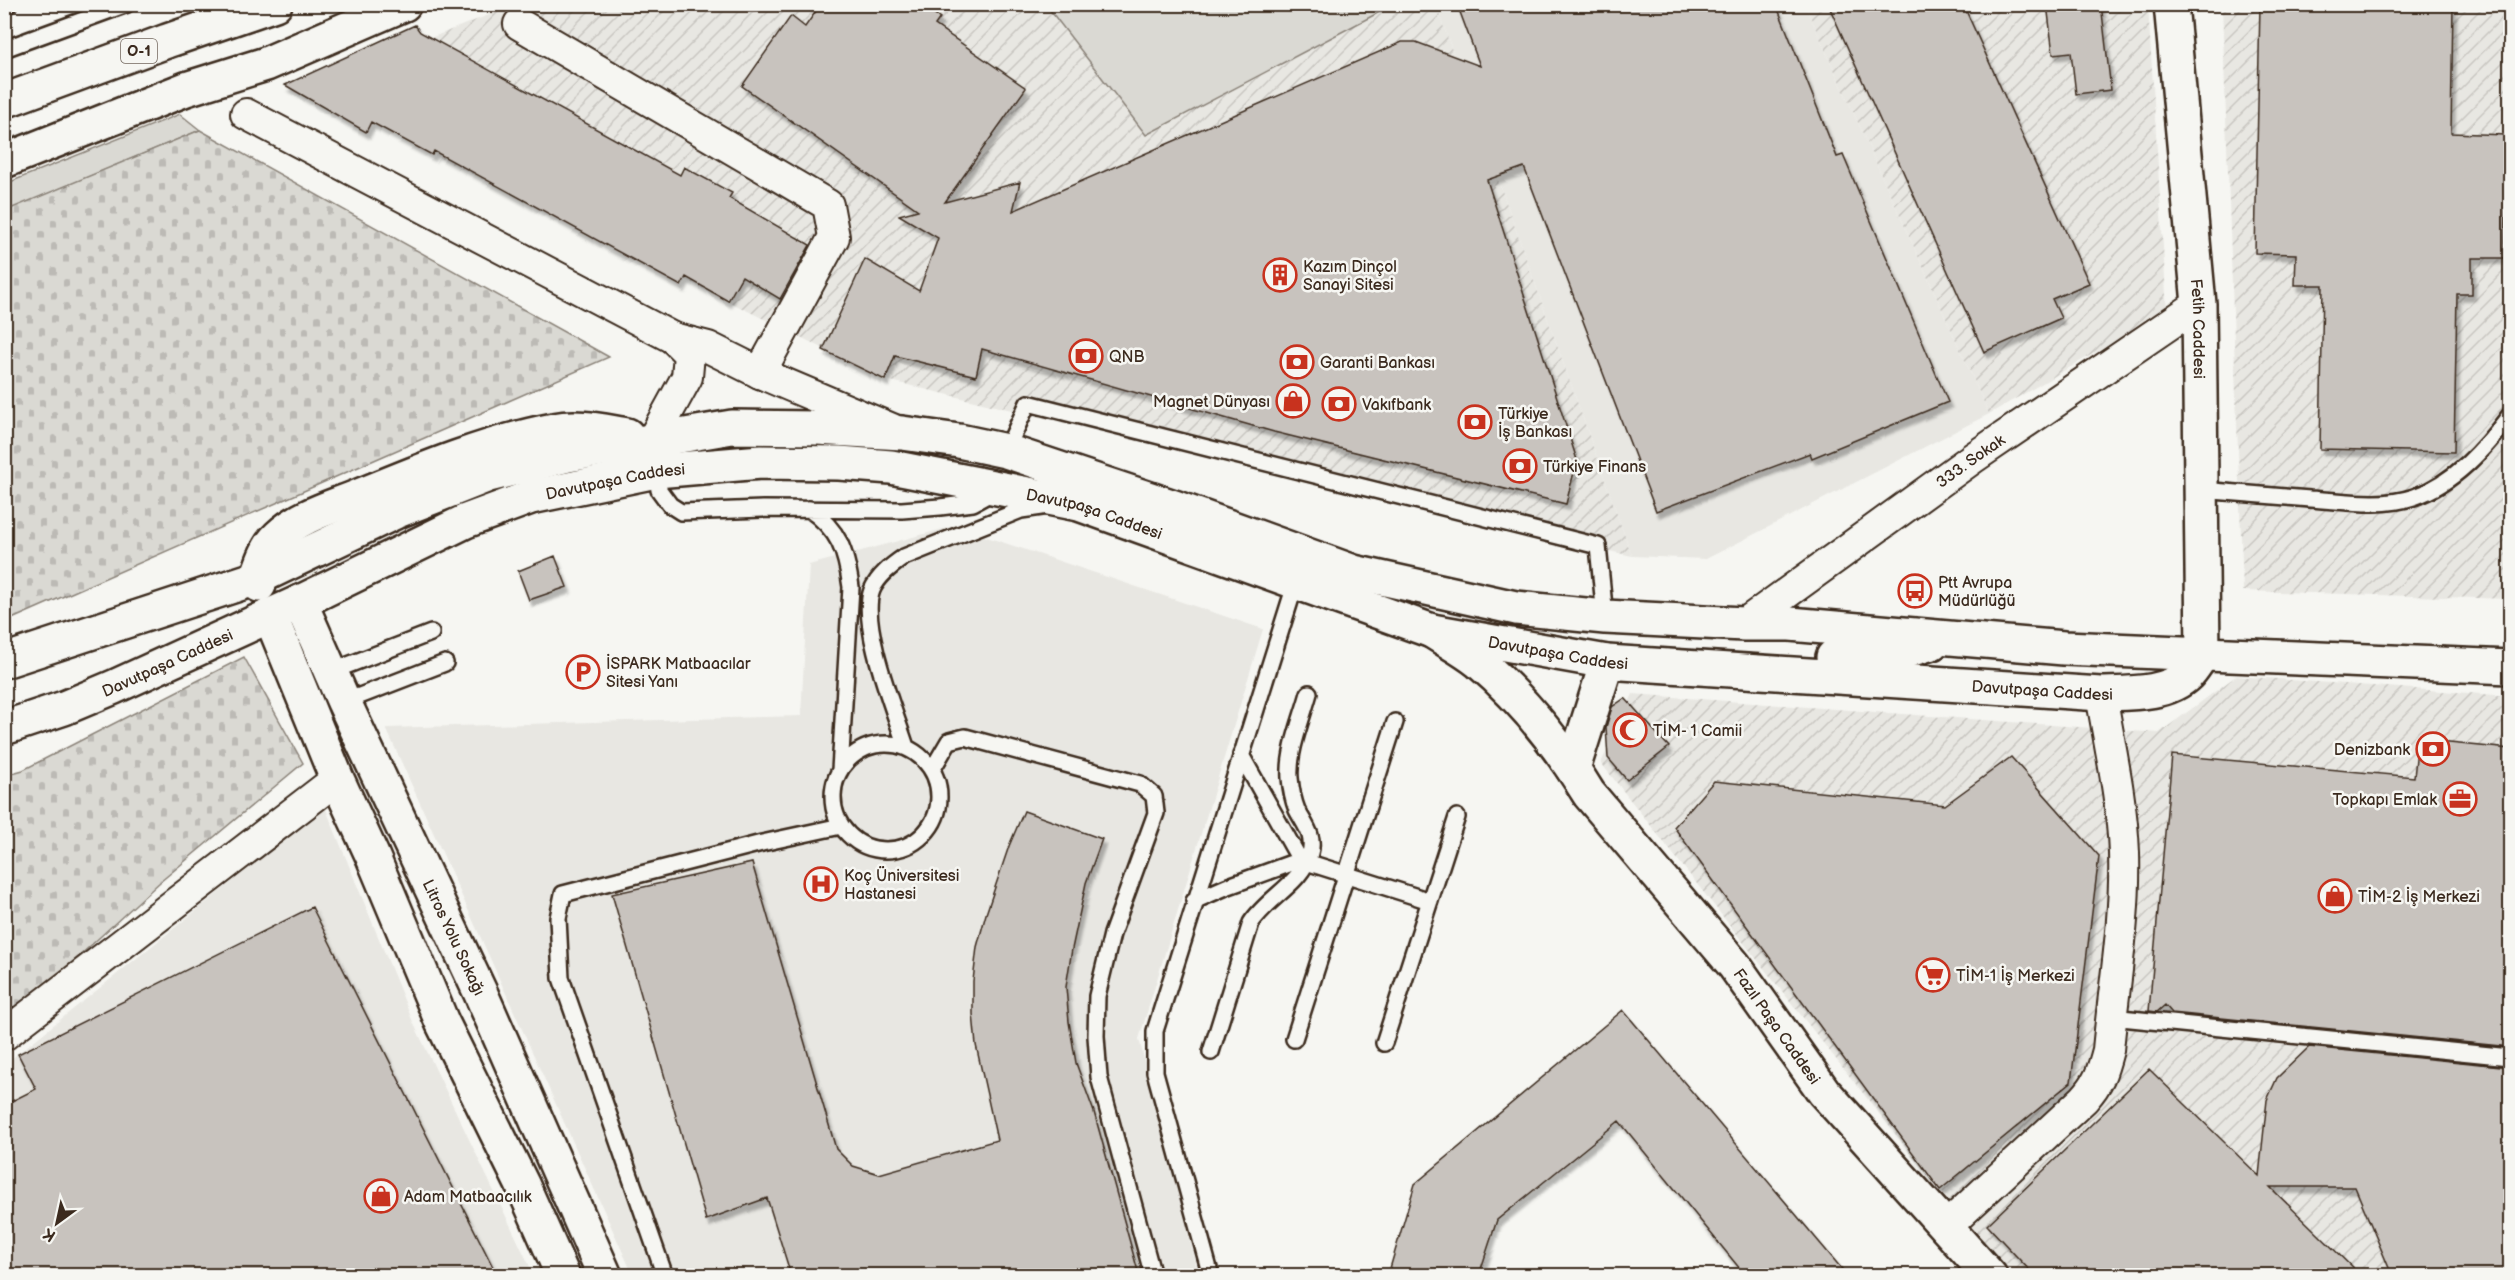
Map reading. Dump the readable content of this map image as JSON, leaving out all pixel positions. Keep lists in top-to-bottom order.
{
  "streets": {
    "main road": [
      "O-1",
      "Fetih Caddesi",
      "Davutpaşa Caddesi",
      "Litros Yolu Sokağı",
      "Fazıl Paşa Caddesi"
    ],
    "street": ["333. Sokak"]
  },
  "crossings": [
    ["Fetih Caddesi", "333. Sokak"],
    ["Fetih Caddesi", "Davutpaşa Caddesi"],
    ["333. Sokak", "Davutpaşa Caddesi"],
    ["Davutpaşa Caddesi", "Litros Yolu Sokağı"],
    ["Davutpaşa Caddesi", "Fazıl Paşa Caddesi"]
  ],
  "places": {
    "building": ["Kazım Dinçol Sanayi Sitesi"],
    "bank": [
      "QNB",
      "Garanti Bankası",
      "Vakıfbank",
      "Türkiye İş Bankası",
      "Türkiye Finans",
      "Denizbank"
    ],
    "shop": ["Magnet Dünyası", "TİM-2 İş Merkezi", "Adam Matbaacılık"],
    "bus stop": ["Ptt Avrupa Müdürlüğü"],
    "parking": ["İSPARK Matbaacılar Sitesi Yanı"],
    "mosque": ["TİM- 1 Camii"],
    "office": ["Topkapı Emlak"],
    "hospital": ["Koç Üniversitesi Hastanesi"],
    "supermarket": ["TİM-1 İş Merkezi"]
  },
  "north": "bottom left"
}
